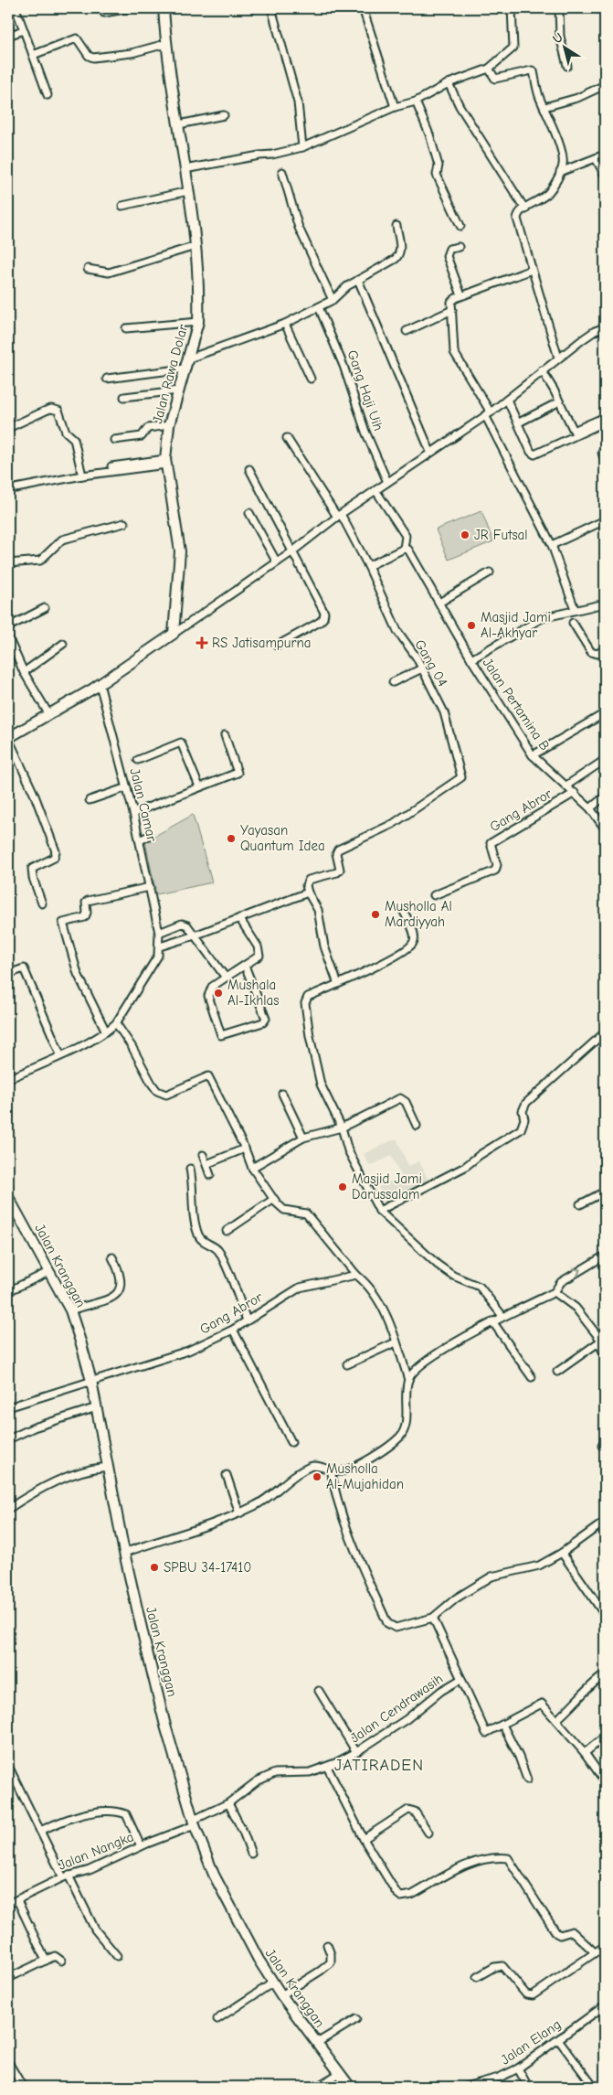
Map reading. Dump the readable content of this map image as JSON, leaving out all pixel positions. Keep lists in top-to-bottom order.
{
  "streets": {
    "main road": ["Jalan Rawa Dolar", "Jalan Kranggan"],
    "street": [
      "Gang Haji Uih",
      "Gang 04",
      "Jalan Pertamina B",
      "Jalan Camar",
      "Gang Abror",
      "Jalan Cendrawasih",
      "Jalan Nangka",
      "Jalan Elang"
    ]
  },
  "crossings": [
    ["Jalan Pertamina B", "Gang Abror"],
    ["Gang Abror", "Jalan Kranggan"],
    ["Jalan Kranggan", "Jalan Cendrawasih"],
    ["Jalan Kranggan", "Jalan Nangka"],
    ["Jalan Cendrawasih", "Jalan Nangka"]
  ],
  "districts": ["JATIRADEN"],
  "places": {
    "other": [
      "JR Futsal",
      "Masjid Jami Al-Akhyar",
      "Yayasan Quantum Idea",
      "Musholla Al Mardiyyah",
      "Mushala Al-Ikhlas",
      "Masjid Jami Darussalam",
      "Musholla Al-Mujahidan",
      "SPBU 34-17410"
    ],
    "health": ["RS Jatisampurna"]
  },
  "north": "top left"
}
